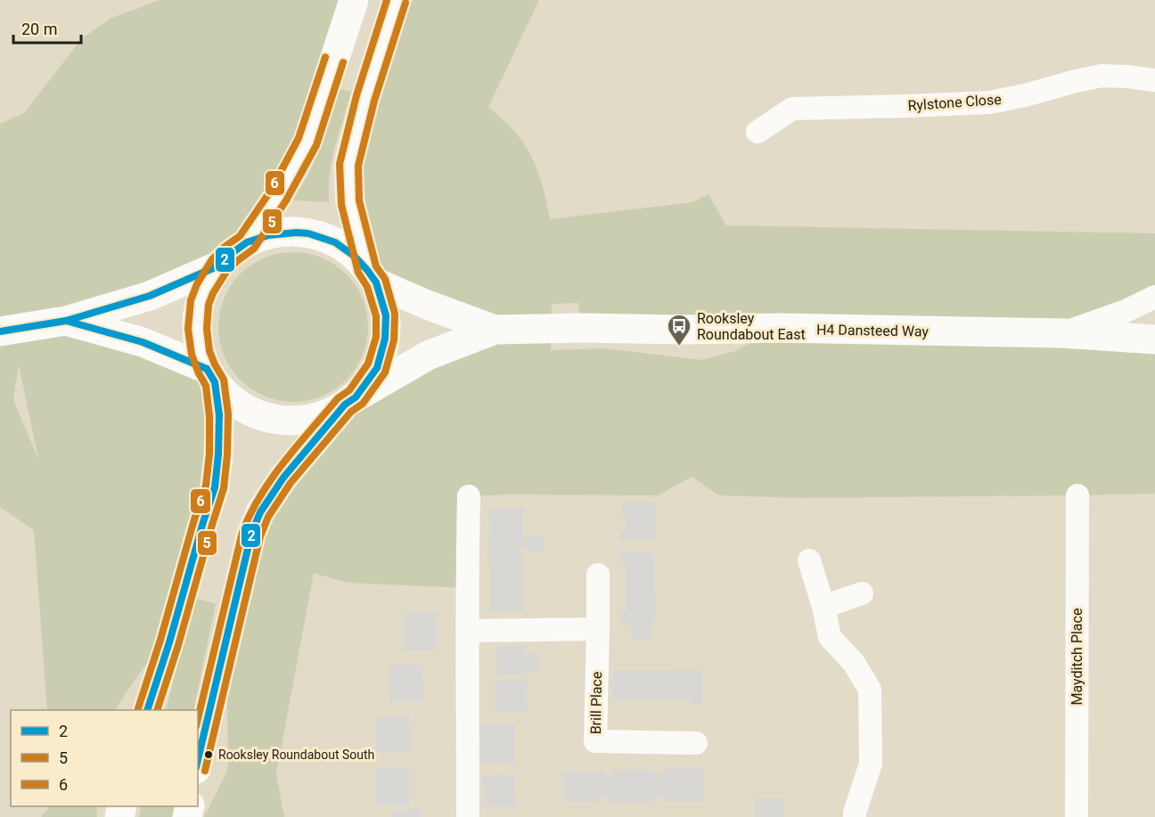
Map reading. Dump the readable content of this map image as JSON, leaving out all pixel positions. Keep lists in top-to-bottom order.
{
  "streets": {
    "street": [
      "Rylstone Close",
      "H4 Dansteed Way",
      "Mayditch Place",
      "Brill Place"
    ]
  },
  "places": {
    "bus stop": ["Rooksley Roundabout East"],
    "other": ["Rooksley Roundabout South"]
  },
  "lines": ["transit line 6", "transit line 5", "transit line 2"],
  "legend": ["2", "5", "6"],
  "scale_bar": "20 m"
}
